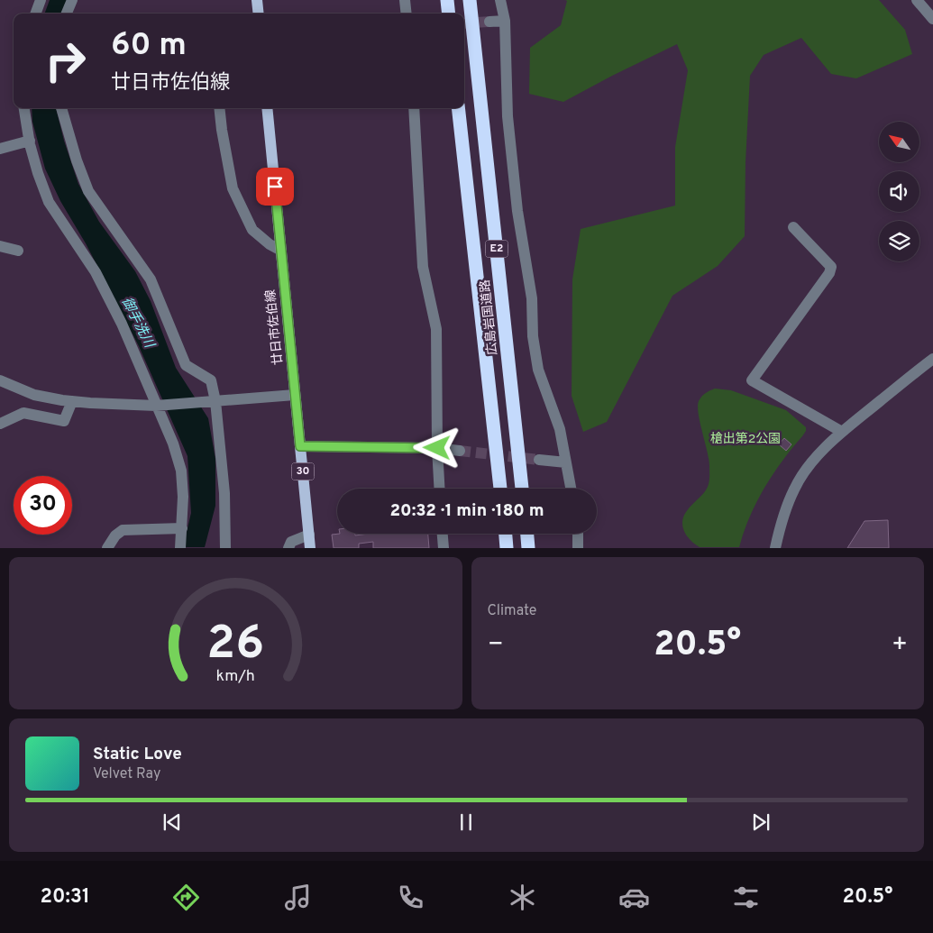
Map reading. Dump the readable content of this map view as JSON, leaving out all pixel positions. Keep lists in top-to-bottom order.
{
  "streets": {
    "highway": ["E2", "広島岩国道路"],
    "main road": ["廿日市佐伯線", "30"]
  },
  "water": ["御手洗川"],
  "parks": ["槍出第2公園"],
  "north": "top left",
  "page": {
    "turn": ["60 m", "廿日市佐伯線"],
    "limit": "30",
    "trip": "20:32 · 1 min · 180 m",
    "tile": "Climate",
    "heat": ["−", "20.5°", "+"],
    "song": ["Static Love", "Velvet Ray"],
    "tabs": ["20:31", "20.5°"],
    "gauge": ["26", "km/h"]
  }
}
